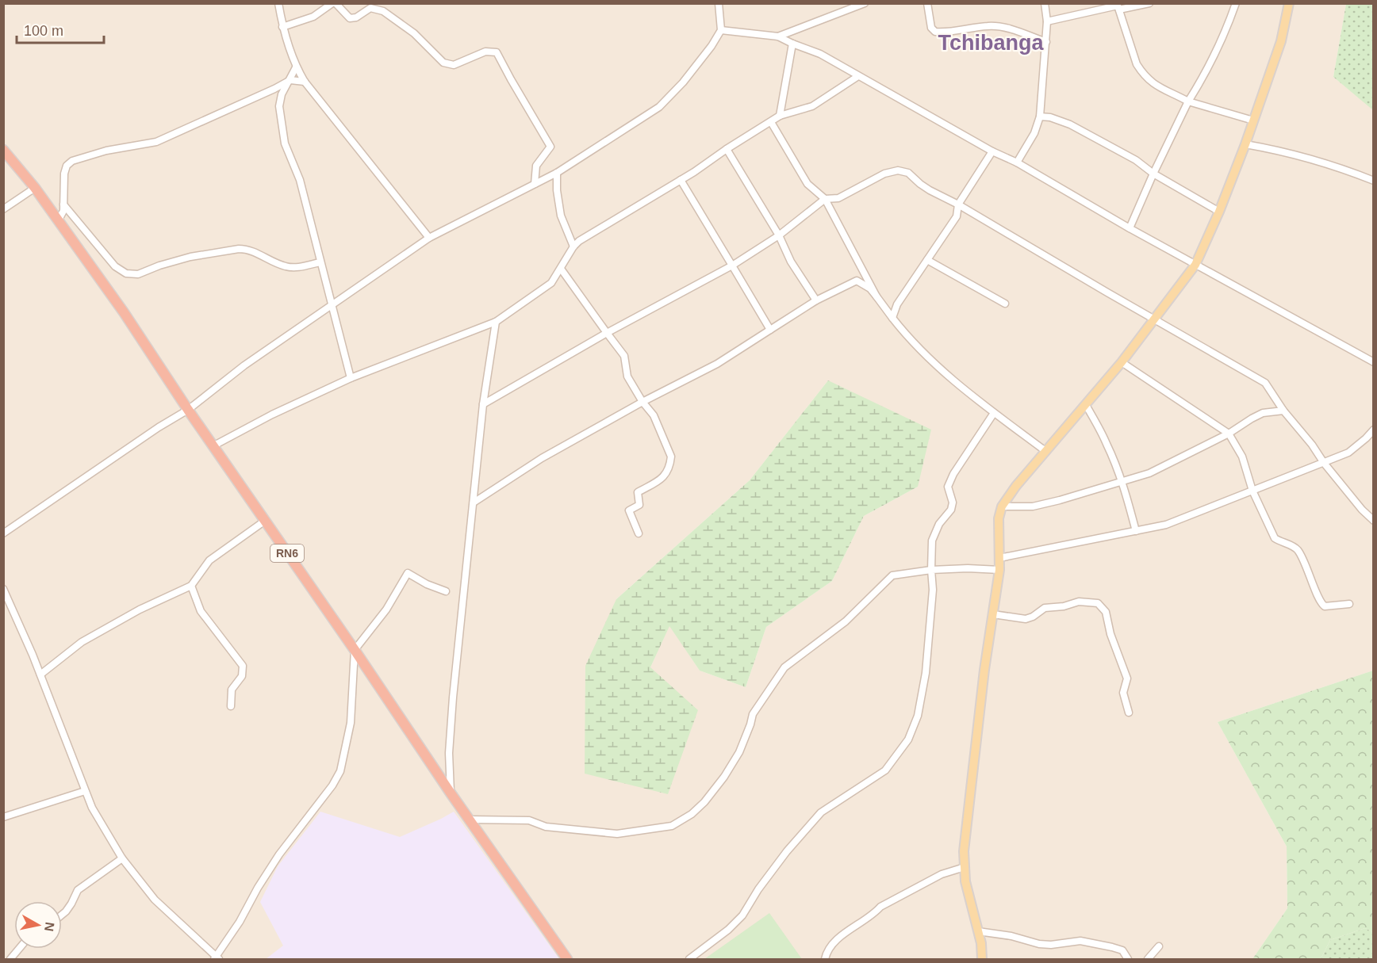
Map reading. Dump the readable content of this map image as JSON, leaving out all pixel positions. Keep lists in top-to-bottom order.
{
  "streets": {
    "highway": ["RN6"]
  },
  "districts": ["Tchibanga"],
  "scale_bar": "100 m",
  "north": "right"
}
